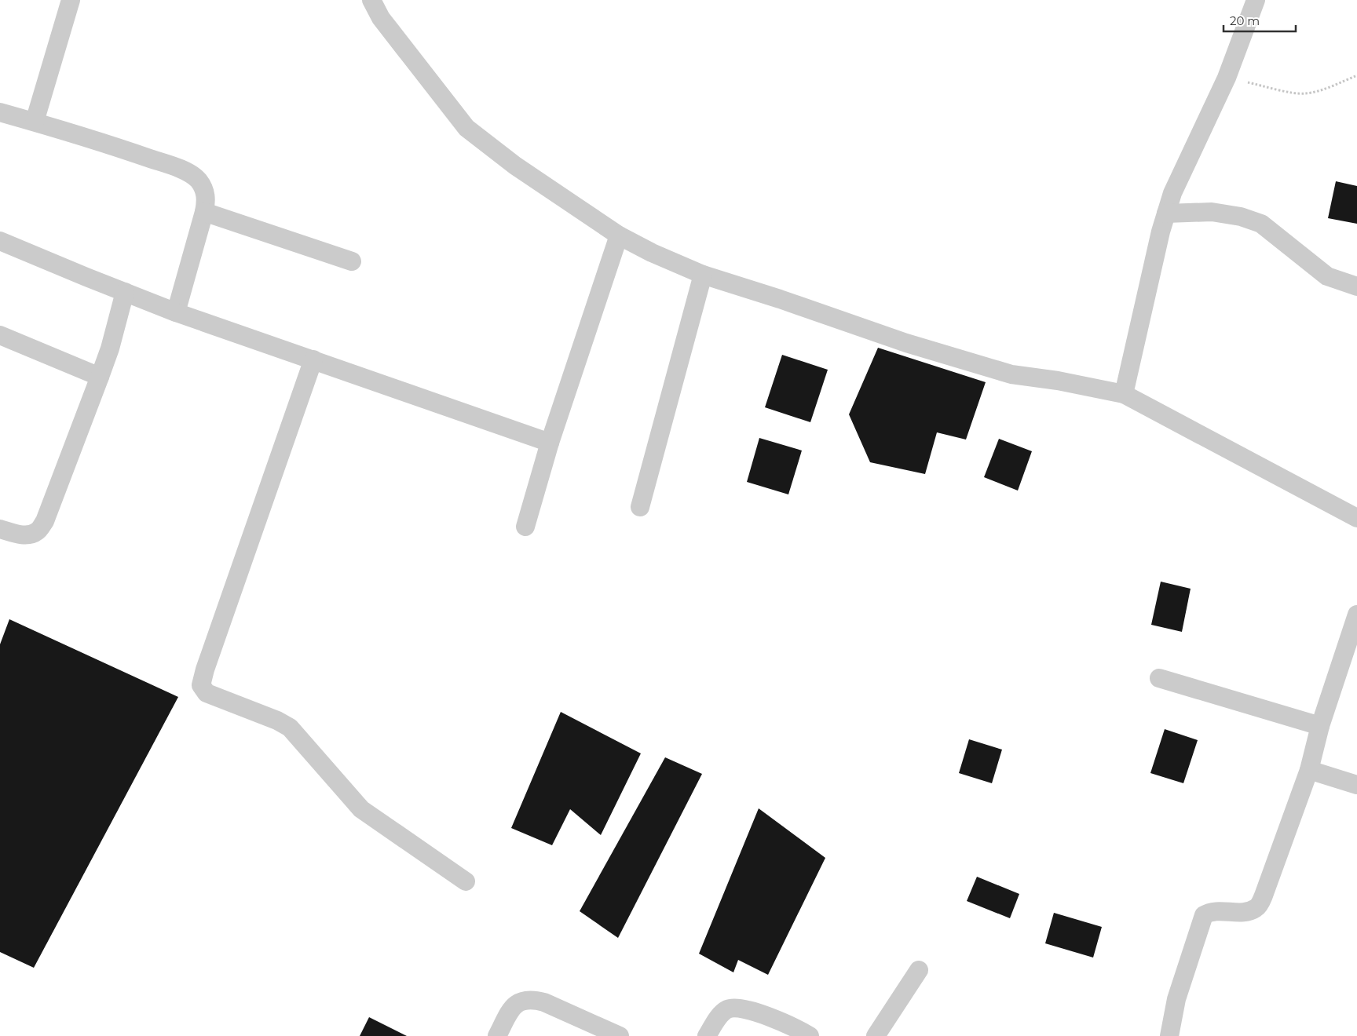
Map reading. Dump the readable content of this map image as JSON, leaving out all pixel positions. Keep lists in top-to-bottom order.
{
  "scale_bar": "20 m"
}
